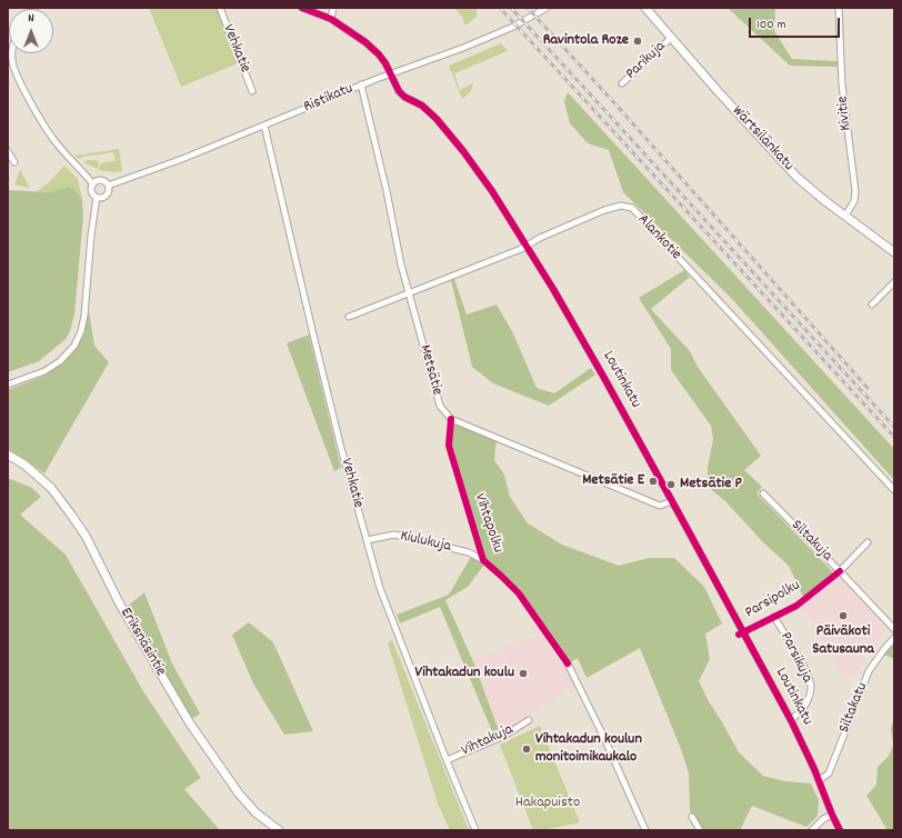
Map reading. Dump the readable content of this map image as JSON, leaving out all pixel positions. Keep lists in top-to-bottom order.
{
  "streets": {
    "street": [
      "Vehkatie",
      "Parikuja",
      "Ristikatu",
      "Kivitie",
      "Wärtsilänkatu",
      "Alankotie",
      "Metsätie",
      "Loutinkatu",
      "Siltakuja",
      "Kiulukuja",
      "Eriksnäsintie",
      "Parsikuja",
      "Siltakatu",
      "Vihtakuja"
    ],
    "cycle path": ["Vihtapolku", "Parsipolku"]
  },
  "crossings": [
    ["Vehkatie", "Ristikatu"],
    ["Vehkatie", "Kiulukuja"],
    ["Vehkatie", "Vihtakuja"],
    ["Parikuja", "Wärtsilänkatu"],
    ["Ristikatu", "Metsätie"],
    ["Ristikatu", "Loutinkatu"],
    ["Kivitie", "Wärtsilänkatu"],
    ["Alankotie", "Metsätie"],
    ["Alankotie", "Loutinkatu"],
    ["Metsätie", "Loutinkatu"],
    ["Loutinkatu", "Parsikuja"],
    ["Loutinkatu", "Siltakatu"]
  ],
  "parks": ["Hakapuisto"],
  "places": [
    "Ravintola Roze",
    "Metsätie E",
    "Metsätie P",
    "Päiväkoti Satusauna",
    "Vihtakadun koulu",
    "Vihtakadun koulun monitoimikaukalo"
  ],
  "scale_bar": "100 m",
  "north": "top"
}
